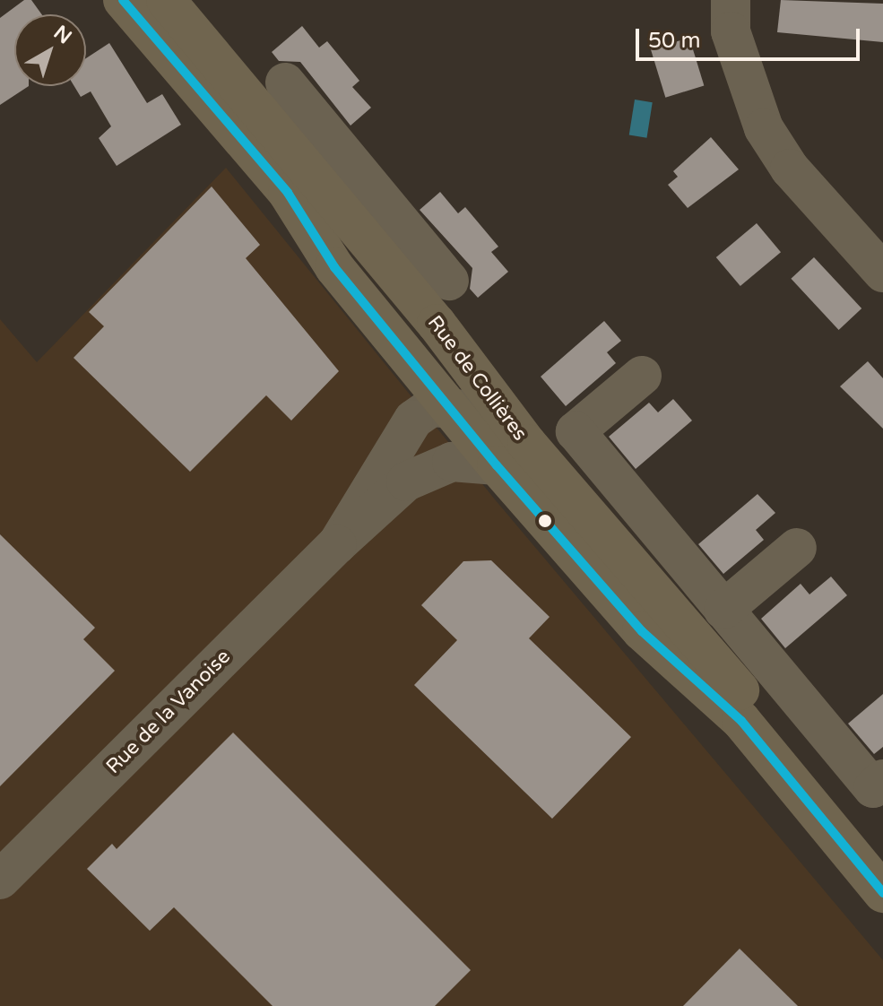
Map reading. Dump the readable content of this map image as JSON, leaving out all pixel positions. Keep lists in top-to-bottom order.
{
  "streets": {
    "main road": ["Rue de Collières"],
    "street": ["Rue de la Vanoise"]
  },
  "crossings": [
    ["Rue de Collières", "Rue de la Vanoise"]
  ],
  "scale_bar": "50 m",
  "north": "top right"
}
